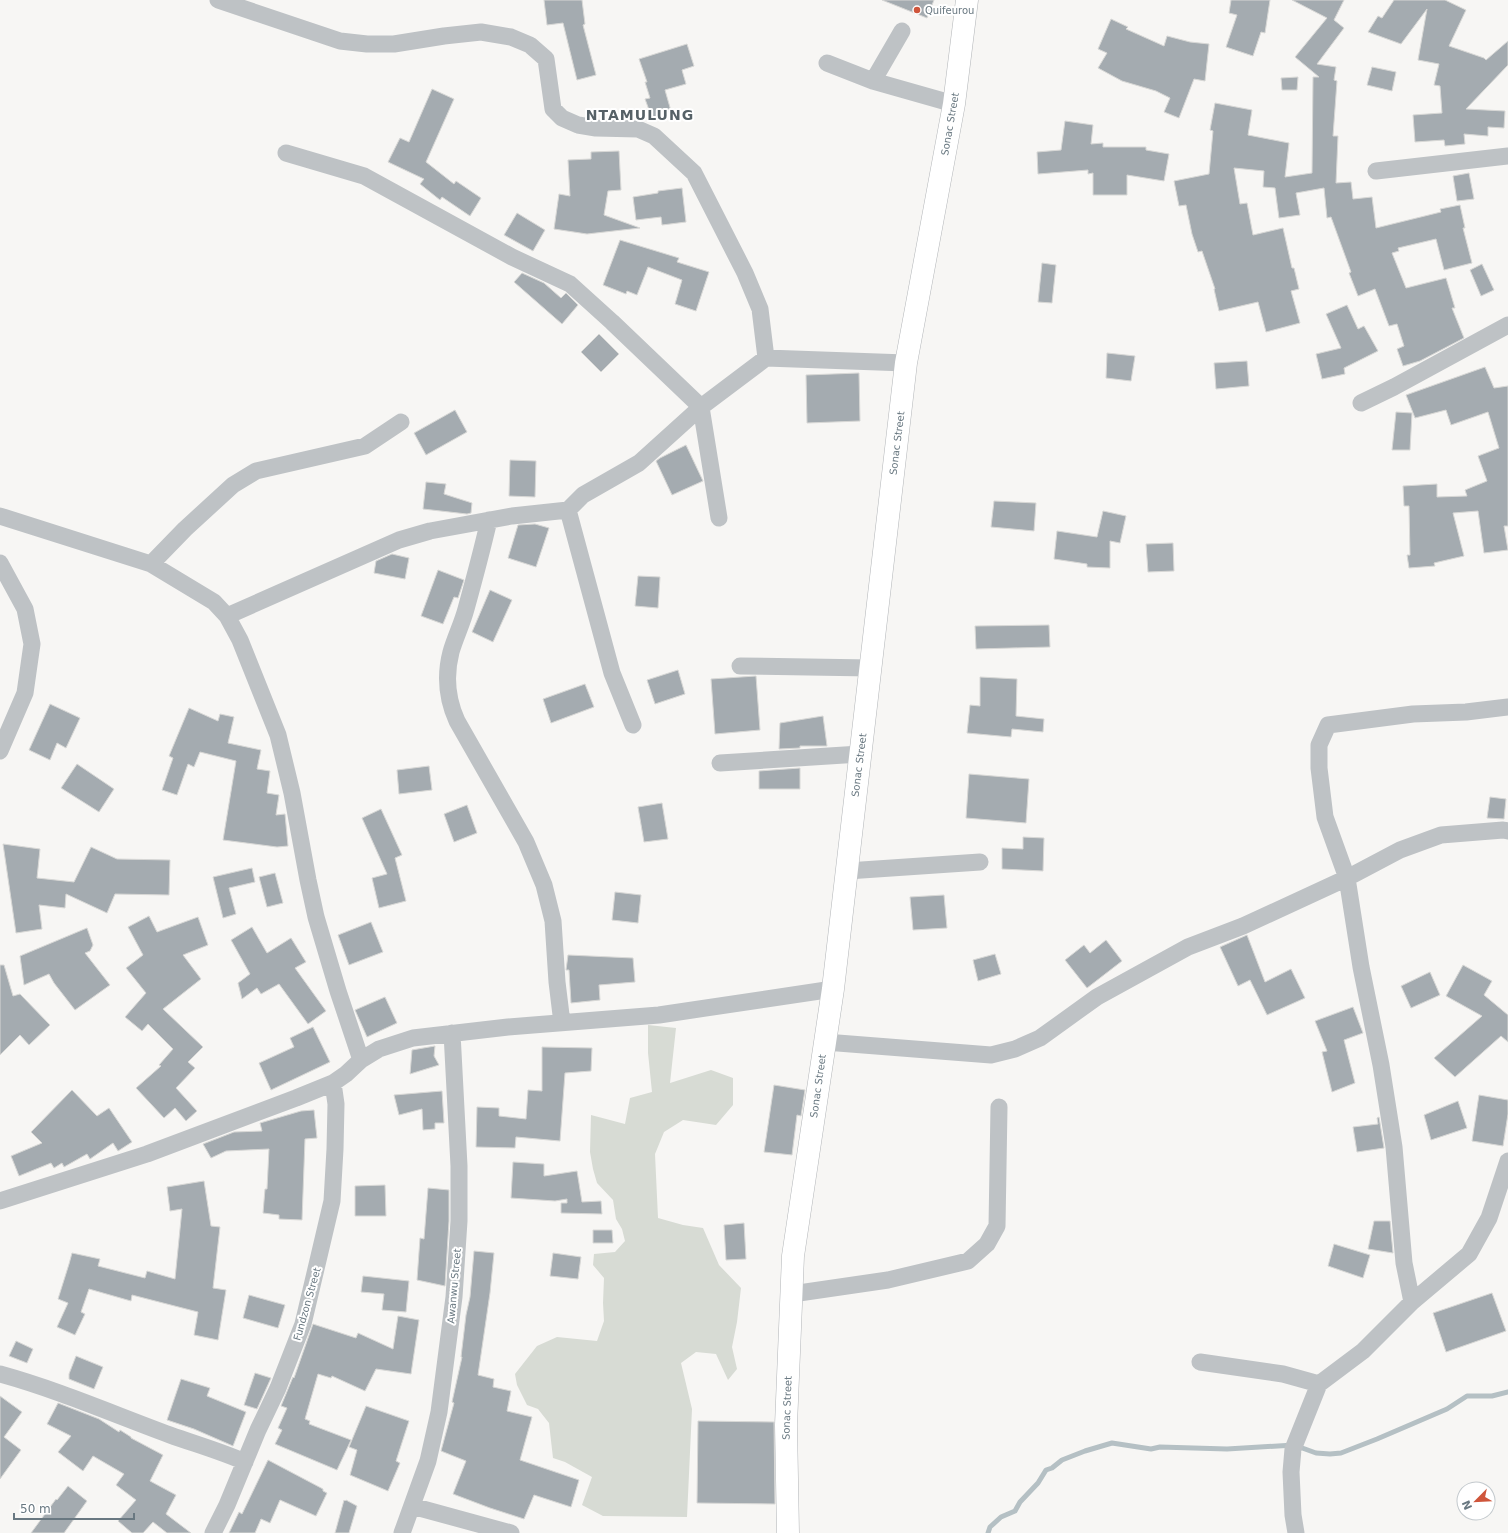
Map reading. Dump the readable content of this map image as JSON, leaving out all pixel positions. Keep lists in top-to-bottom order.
{
  "streets": {
    "highway": ["Sonac Street"],
    "street": ["Awanwu Street", "Fundzon Street"]
  },
  "districts": ["NTAMULUNG"],
  "places": ["Quifeurou"],
  "scale_bar": "50 m",
  "north": "bottom left"
}
